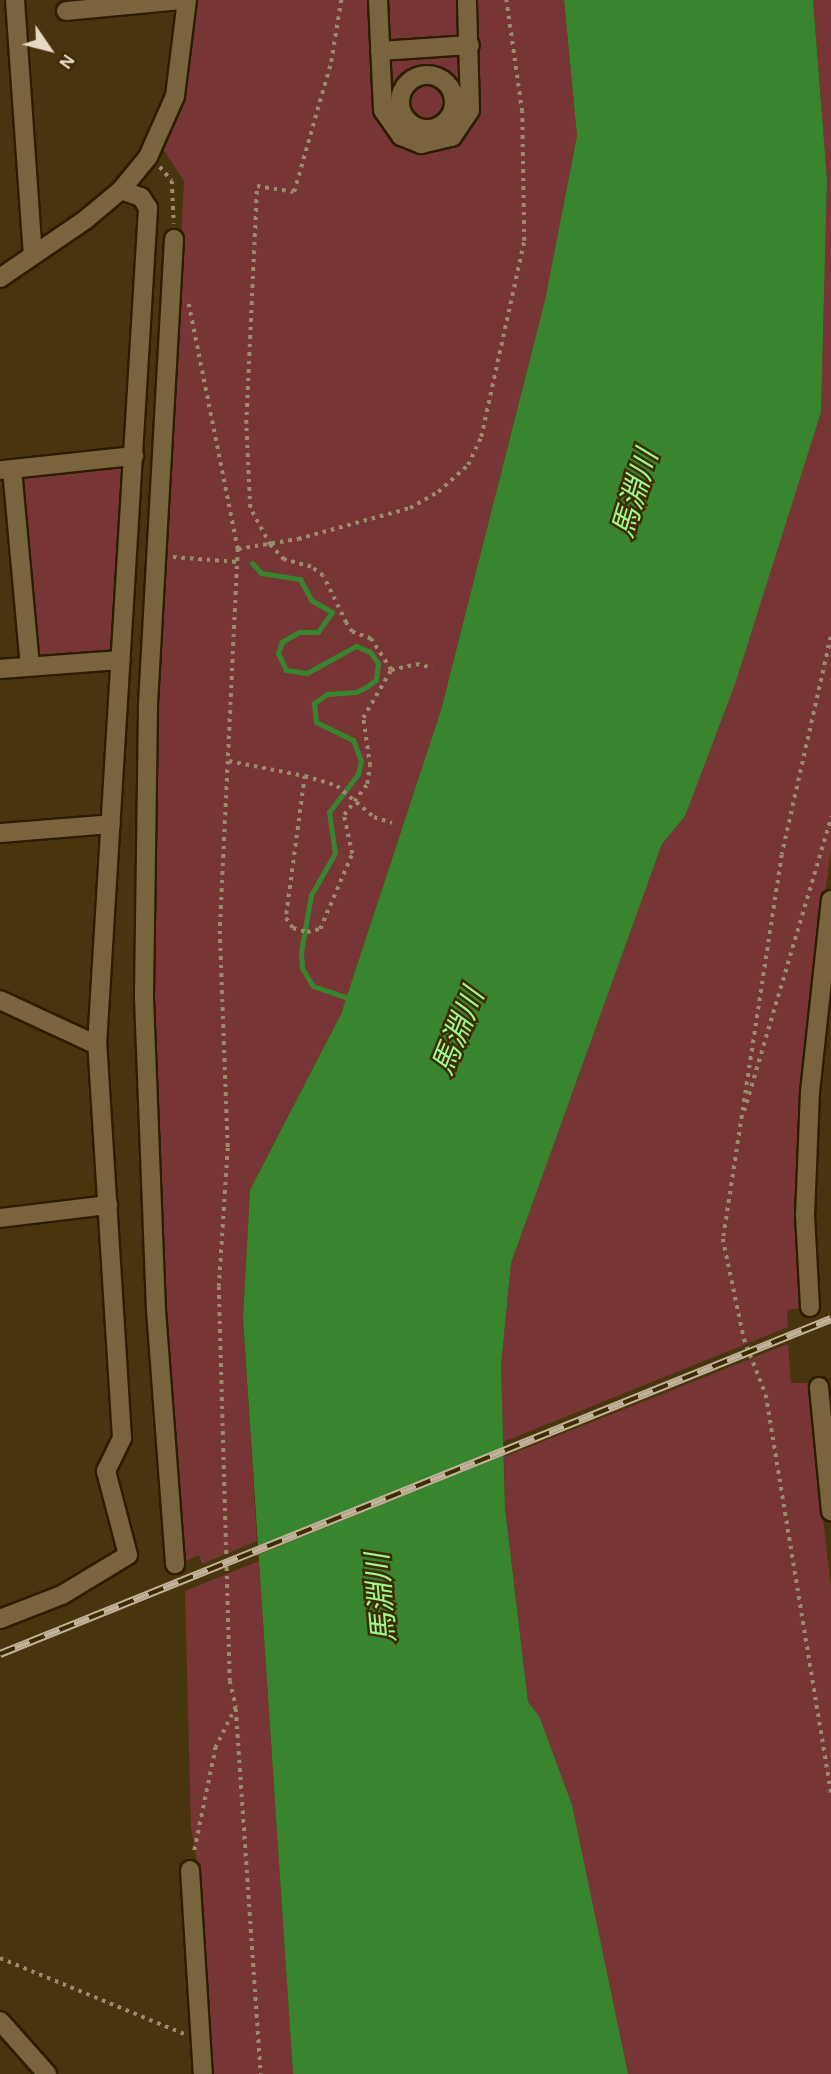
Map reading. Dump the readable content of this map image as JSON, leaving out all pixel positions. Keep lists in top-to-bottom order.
{
  "water": ["馬淵川"],
  "north": "bottom right"
}
